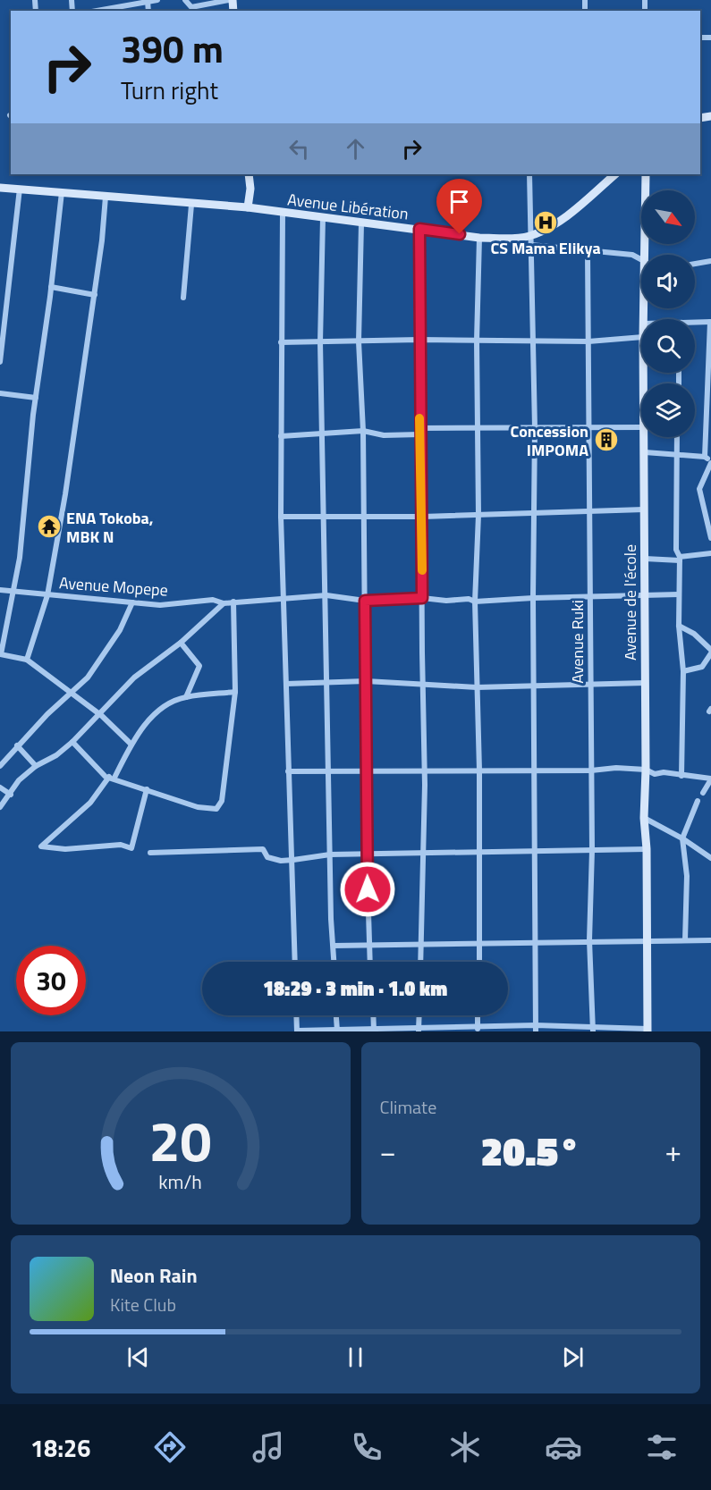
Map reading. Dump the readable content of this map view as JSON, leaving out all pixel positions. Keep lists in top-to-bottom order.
{
  "streets": {
    "street": [
      "Avenue Libération",
      "Avenue Mopepe",
      "Avenue de l'école",
      "Avenue Ruki"
    ]
  },
  "crossings": [
    ["Avenue Mopepe", "Avenue de l'école"],
    ["Avenue Mopepe", "Avenue Ruki"]
  ],
  "places": {
    "hospital": ["CS Mama Elikya"],
    "building": ["Concession IMPOMA"],
    "temple": ["ENA Tokoba, MBK N"]
  },
  "north": "bottom right",
  "page": {
    "turn": ["390 m", "Turn right"],
    "limit": "30",
    "trip": "18:29 · 3 min · 1.0 km",
    "tile": "Climate",
    "heat": ["−", "20.5°", "+"],
    "song": ["Neon Rain", "Kite Club"],
    "tabs": "18:26",
    "gauge": ["20", "km/h"]
  }
}
